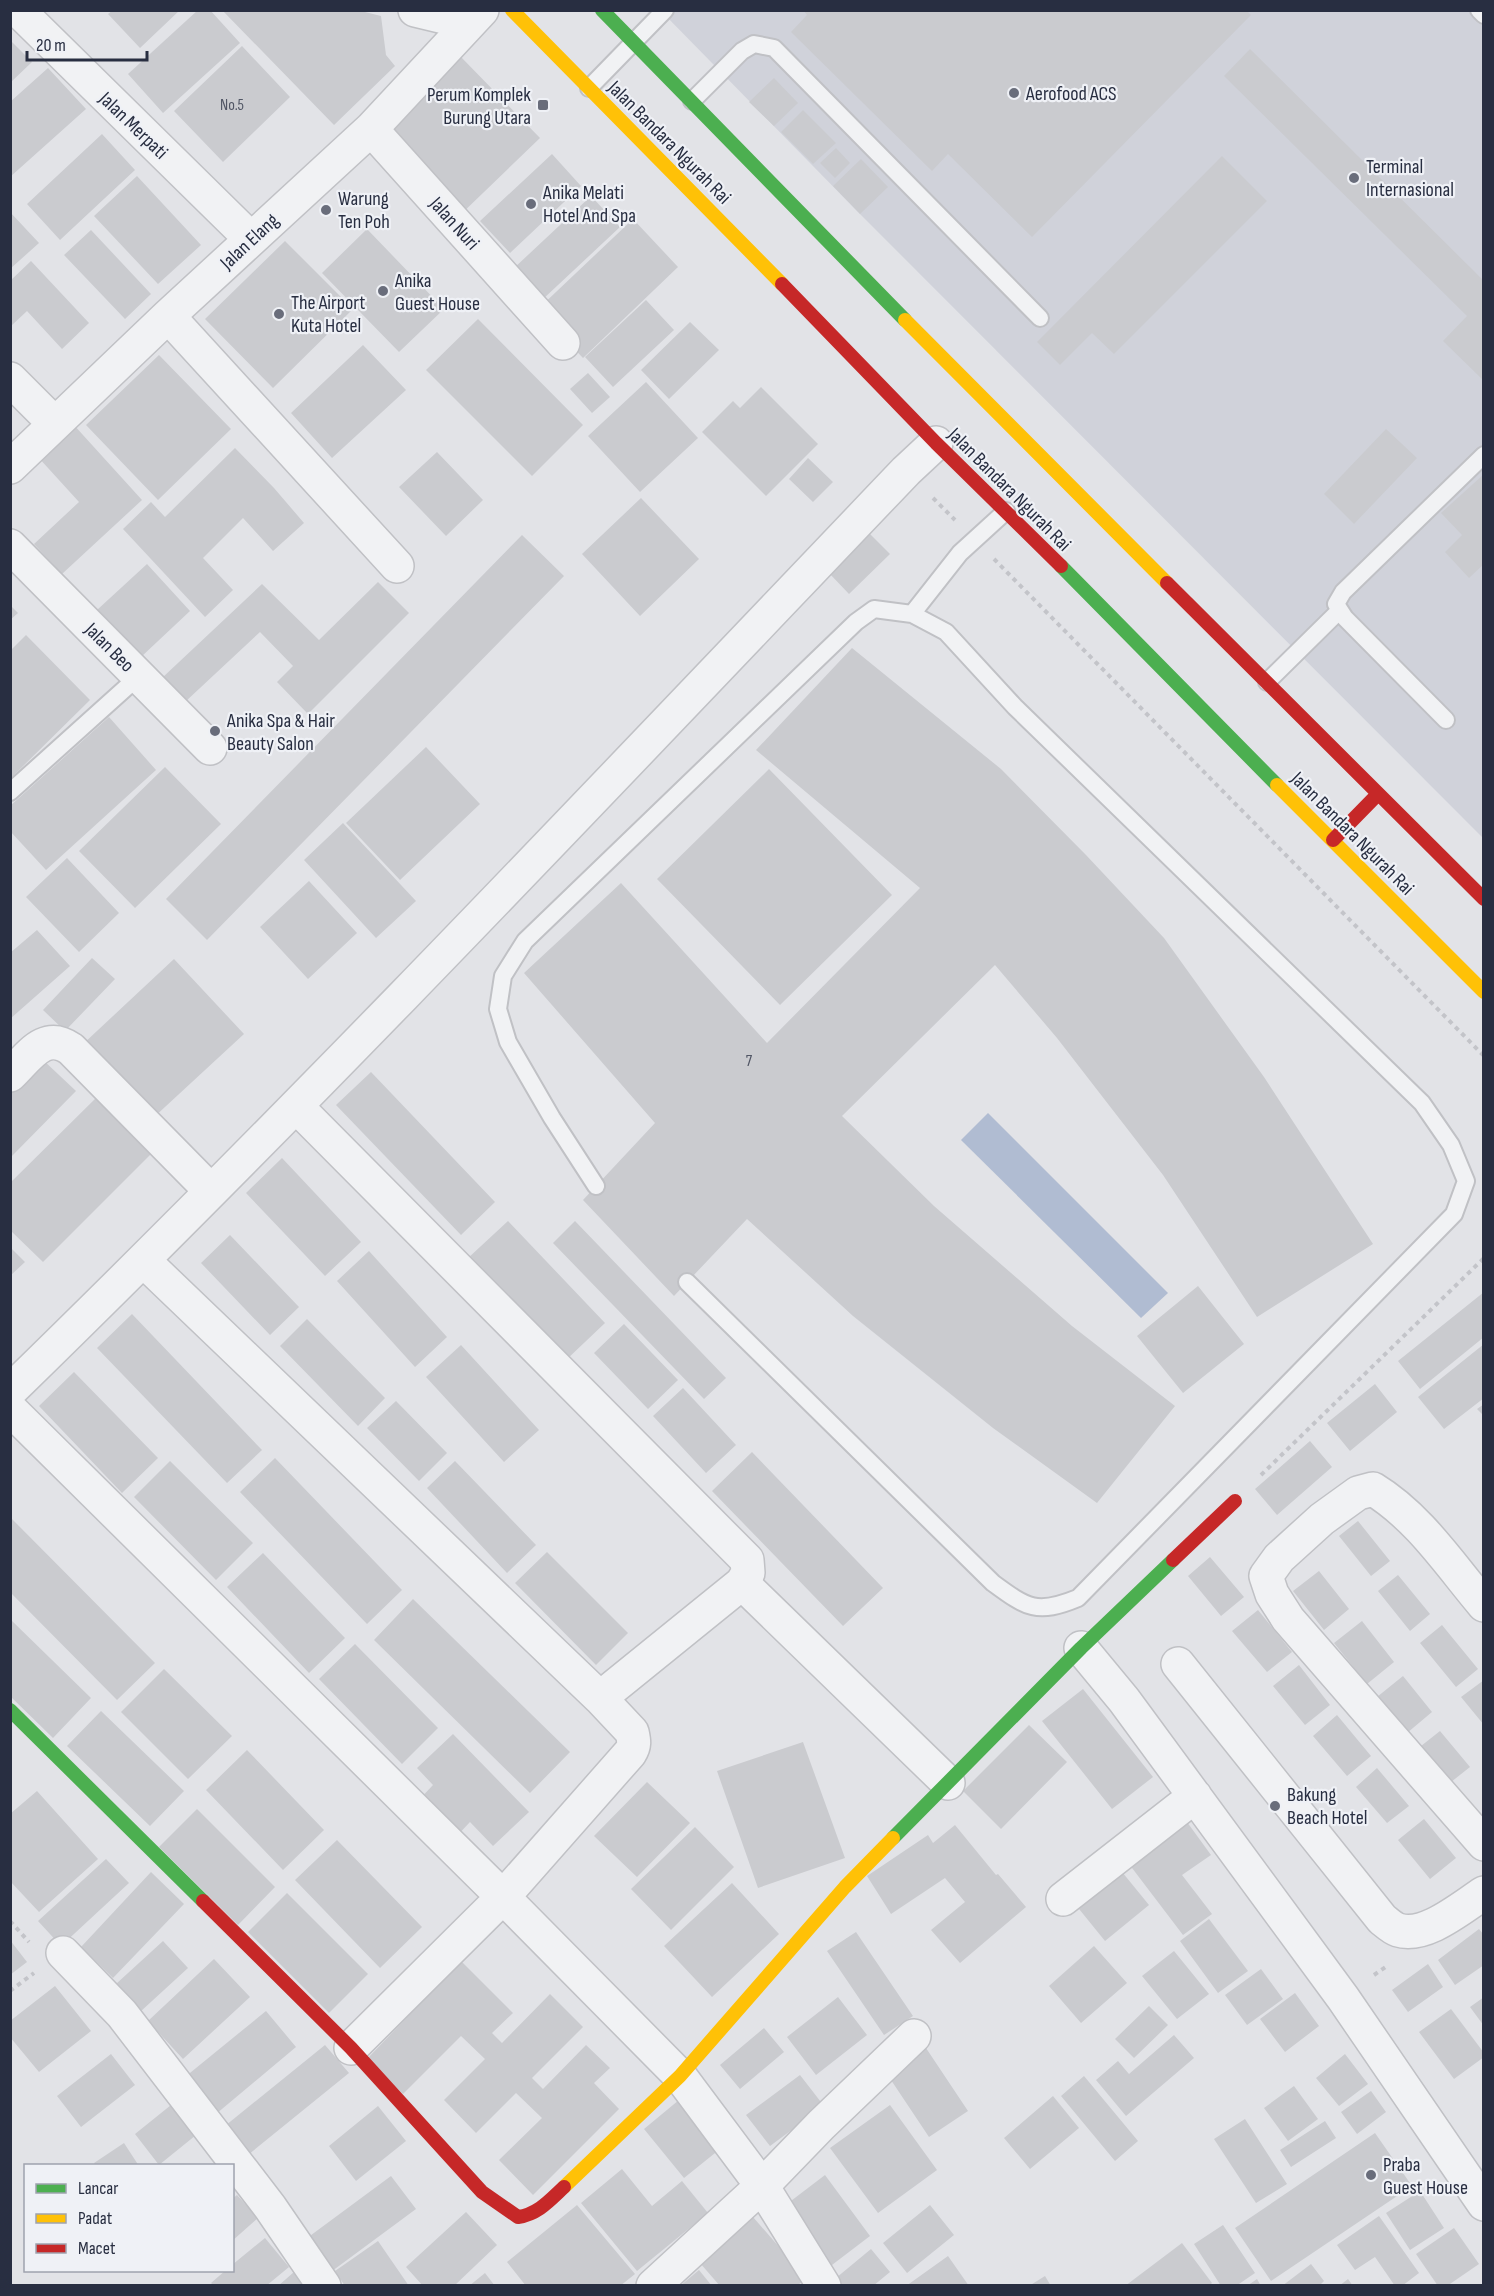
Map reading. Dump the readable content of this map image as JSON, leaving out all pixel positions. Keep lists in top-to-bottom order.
{
  "streets": {
    "street": [
      "Jalan Merpati",
      "Jalan Bandara Ngurah Rai",
      "Jalan Nuri",
      "Jalan Elang",
      "Jalan Beo"
    ]
  },
  "crossings": [
    ["Jalan Merpati", "Jalan Elang"],
    ["Jalan Nuri", "Jalan Elang"]
  ],
  "places": {
    "other": [
      "Aerofood ACS",
      "Terminal Internasional",
      "Anika Melati Hotel And Spa",
      "Warung Ten Poh",
      "Anika Guest House",
      "The Airport Kuta Hotel",
      "Anika Spa & Hair Beauty Salon",
      "Bakung Beach Hotel",
      "Praba Guest House"
    ],
    "transit": ["Perum Komplek Burung Utara"]
  },
  "house_numbers": ["No.5", "7"],
  "legend": ["Lancar", "Padat", "Macet"],
  "scale_bar": "20 m"
}
